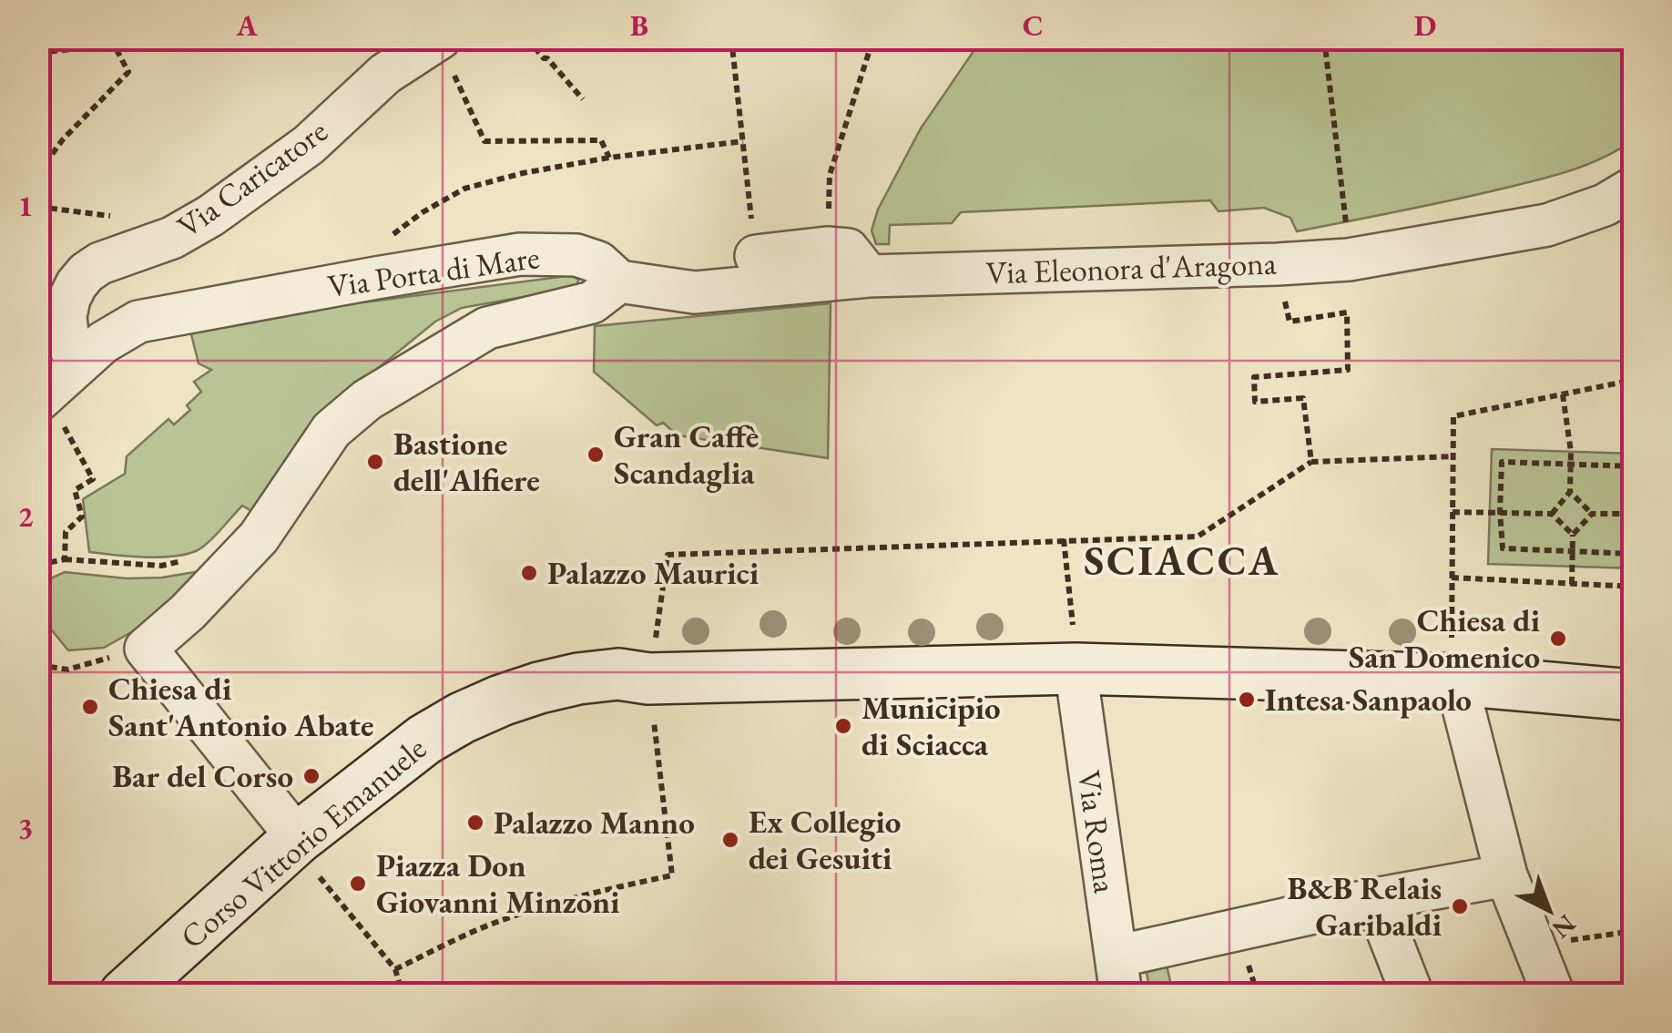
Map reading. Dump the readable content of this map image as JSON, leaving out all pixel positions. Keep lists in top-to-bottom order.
{
  "streets": {
    "street": [
      "Via Caricatore",
      "Via Eleonora d'Aragona",
      "Via Porta di Mare",
      "Via Roma",
      "Corso Vittorio Emanuele"
    ]
  },
  "crossings": [
    ["Via Caricatore", "Via Porta di Mare"],
    ["Via Eleonora d'Aragona", "Via Porta di Mare"],
    ["Via Roma", "Corso Vittorio Emanuele"]
  ],
  "districts": ["SCIACCA"],
  "places": [
    "Gran Caffè Scandaglia",
    "Bastione dell'Alfiere",
    "Palazzo Maurici",
    "Chiesa di San Domenico",
    "Intesa Sanpaolo",
    "Chiesa di Sant'Antonio Abate",
    "Municipio di Sciacca",
    "Bar del Corso",
    "Palazzo Manno",
    "Ex Collegio dei Gesuiti",
    "Piazza Don Giovanni Minzoni",
    "B&B Relais Garibaldi"
  ],
  "north": "bottom right",
  "grid": {
    "columns": [
      "A",
      "B",
      "C",
      "D"
    ],
    "rows": ["1", "2", "3"]
  }
}
